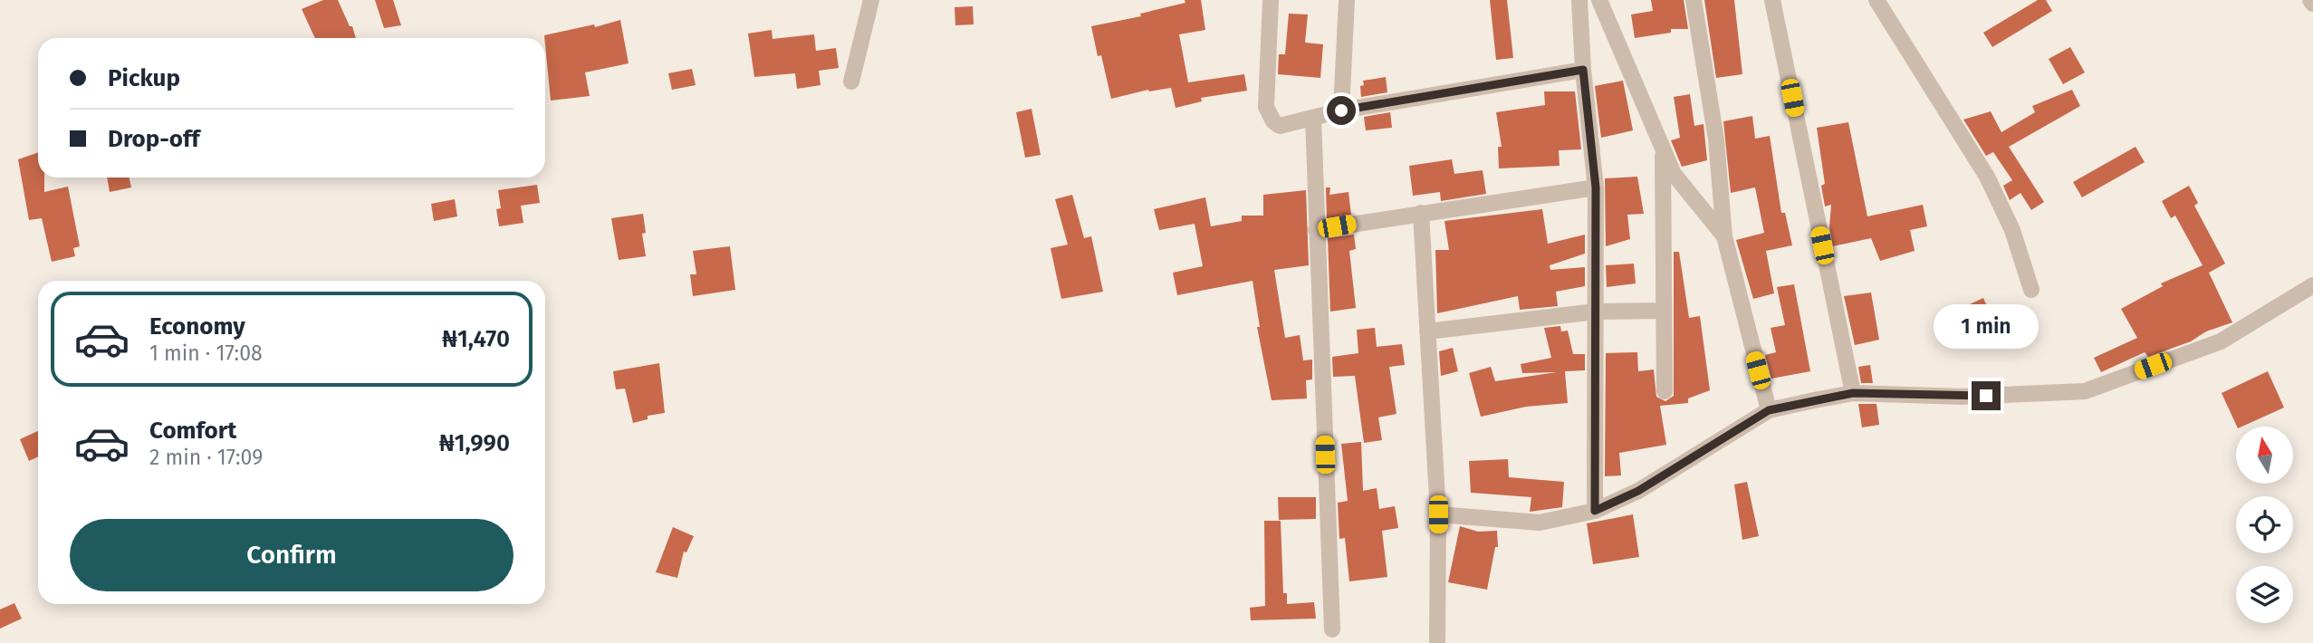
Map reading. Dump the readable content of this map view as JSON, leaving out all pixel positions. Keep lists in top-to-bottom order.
{
  "north": "top",
  "page": {
    "banner": ["Pickup", "Drop-off"],
    "list": [
      {
        "name": "Economy",
        "note": "1 min · 17:08",
        "value": "₦1,470"
      },
      {
        "name": "Comfort",
        "note": "2 min · 17:09",
        "value": "₦1,990"
      }
    ],
    "bubble": "1 min",
    "buttons": "Confirm"
  }
}
